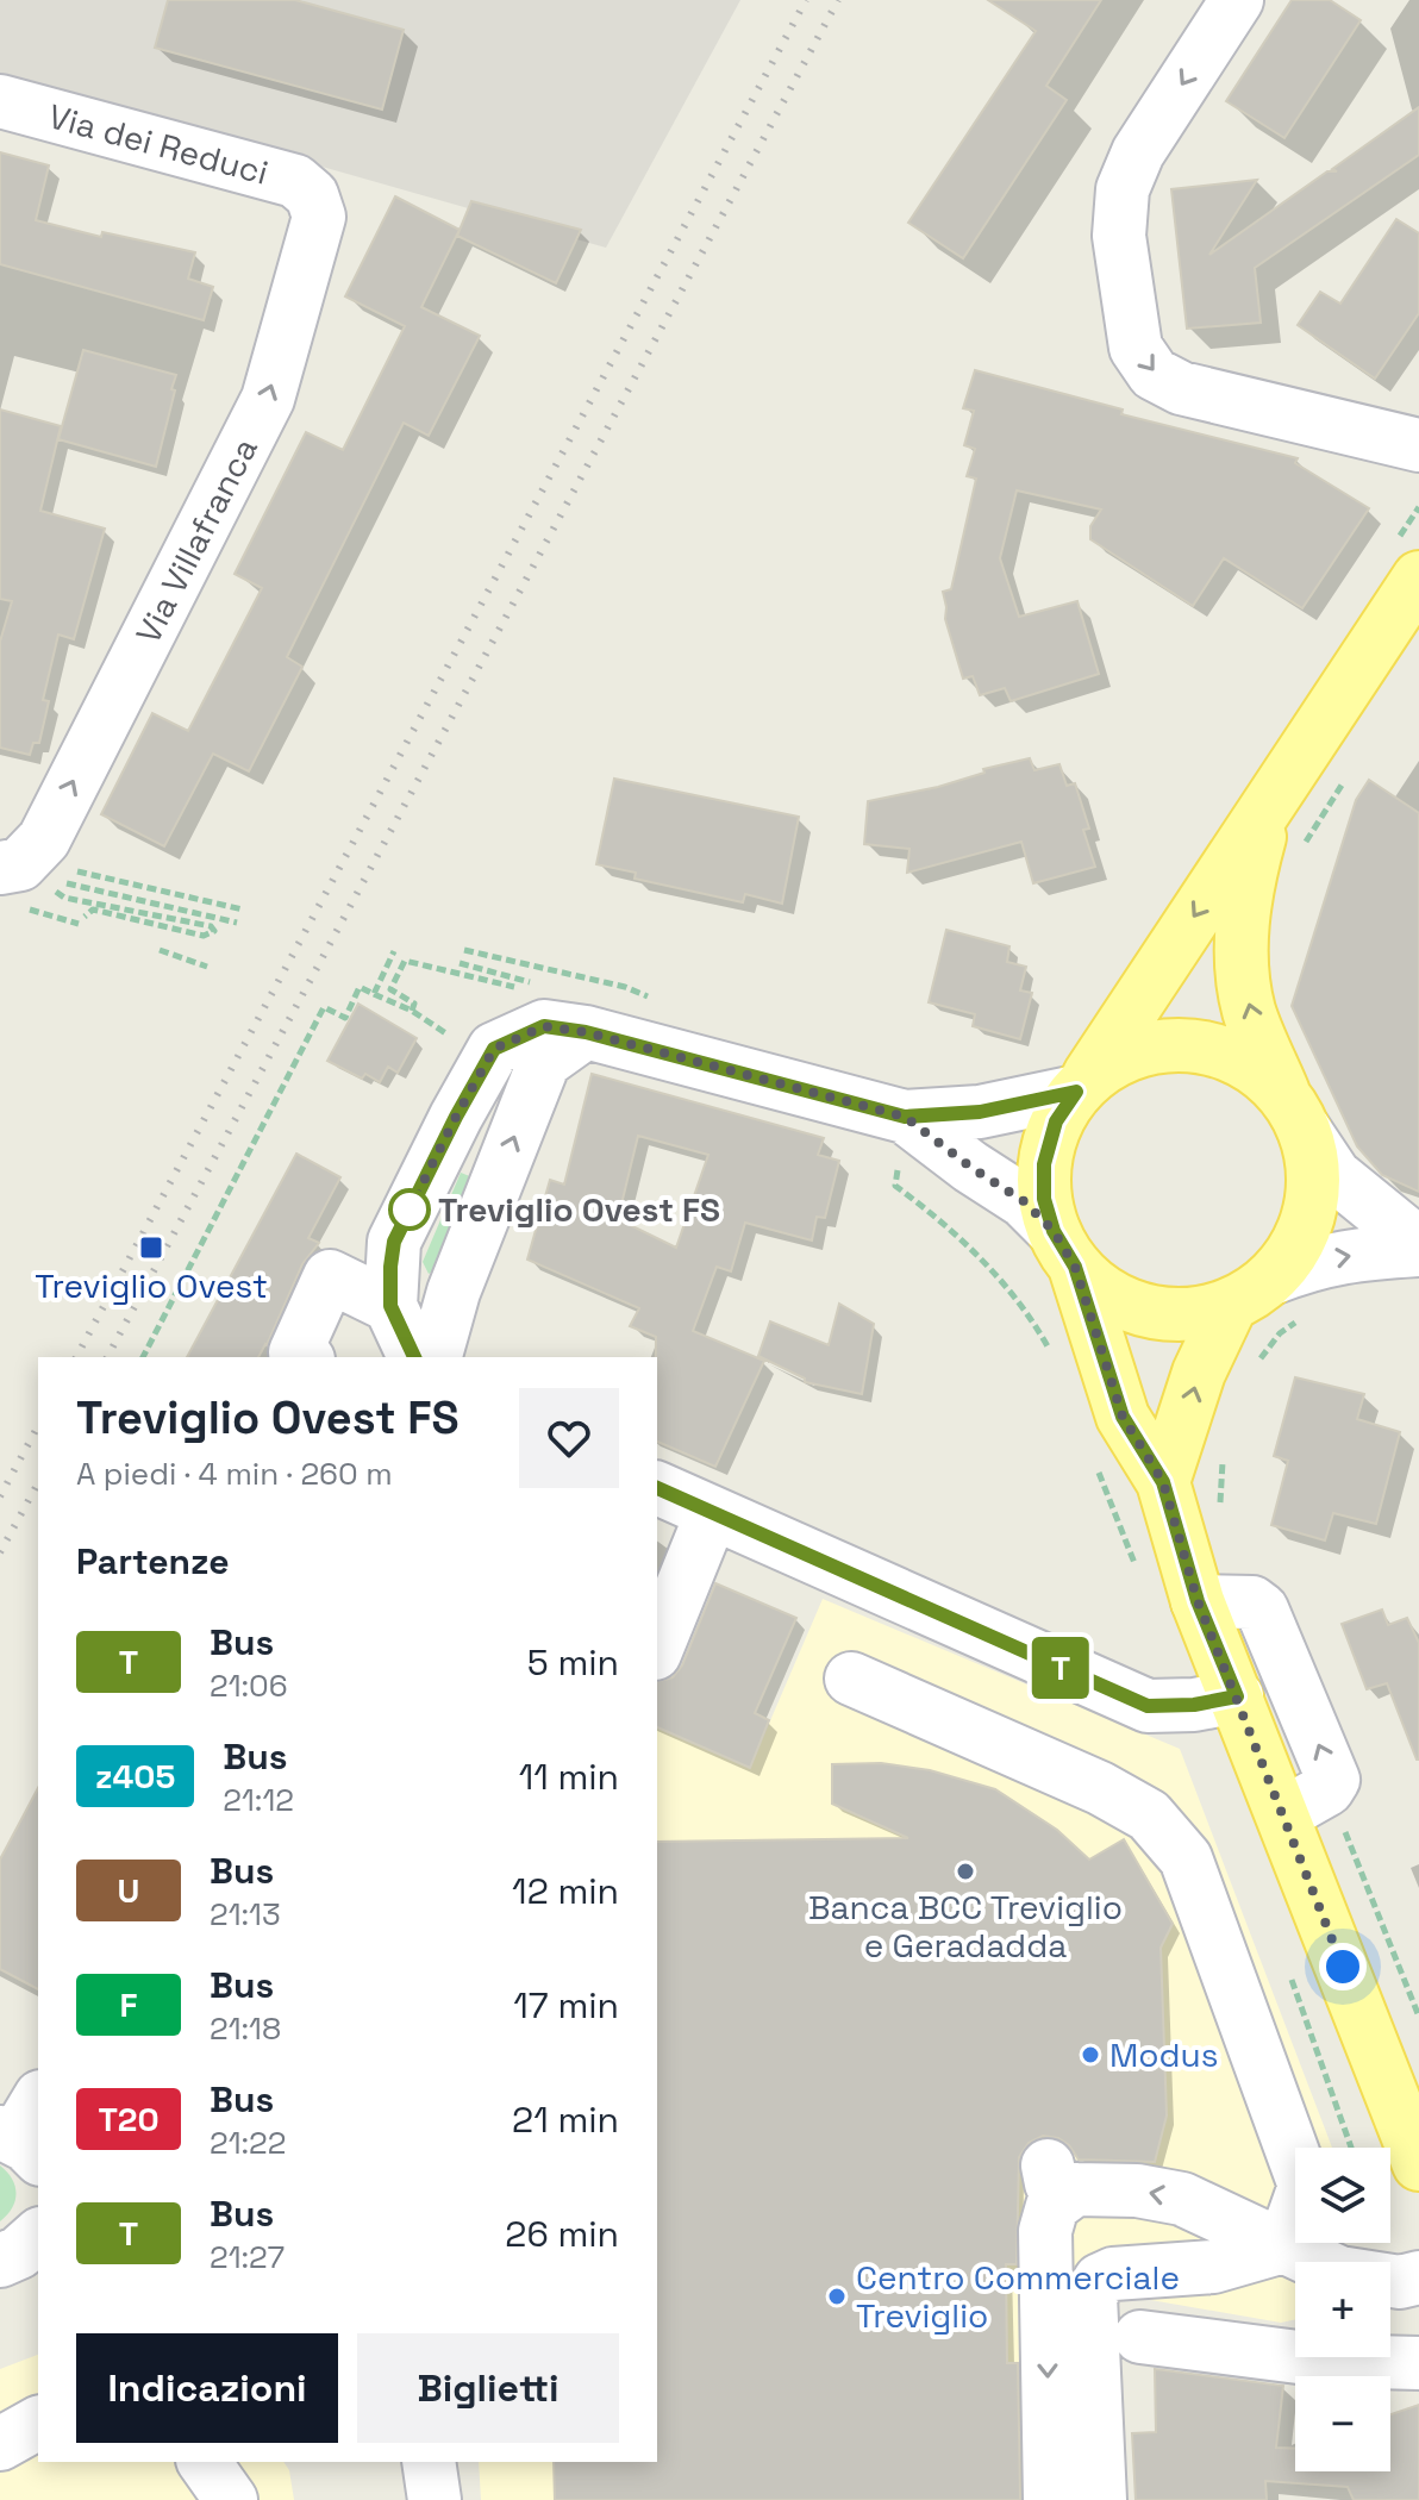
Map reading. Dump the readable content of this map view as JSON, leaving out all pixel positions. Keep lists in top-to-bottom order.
{
  "streets": {
    "street": ["Via dei Reduci", "Via Villafranca"]
  },
  "crossings": [
    ["Via dei Reduci", "Via Villafranca"]
  ],
  "one_way": ["Via Villafranca"],
  "places": {
    "other": [
      "Treviglio Ovest FS",
      "Banca BCC Treviglio e Geradadda",
      "Modus",
      "Centro Commerciale Treviglio"
    ],
    "transit": ["Treviglio Ovest"]
  },
  "lines": ["bus line T"],
  "page": {
    "on_map": "T",
    "heading": [
      ["Treviglio Ovest FS", "A piedi · 4 min · 260 m"],
      "Partenze"
    ],
    "list": [
      {
        "mark": "T",
        "name": "Bus",
        "note": "21:06",
        "value": "5 min"
      },
      {
        "mark": "z405",
        "name": "Bus",
        "note": "21:12",
        "value": "11 min"
      },
      {
        "mark": "U",
        "name": "Bus",
        "note": "21:13",
        "value": "12 min"
      },
      {
        "mark": "F",
        "name": "Bus",
        "note": "21:18",
        "value": "17 min"
      },
      {
        "mark": "T20",
        "name": "Bus",
        "note": "21:22",
        "value": "21 min"
      },
      {
        "mark": "T",
        "name": "Bus",
        "note": "21:27",
        "value": "26 min"
      }
    ],
    "map_buttons": ["+", "−"],
    "buttons": ["Indicazioni", "Biglietti"]
  }
}
